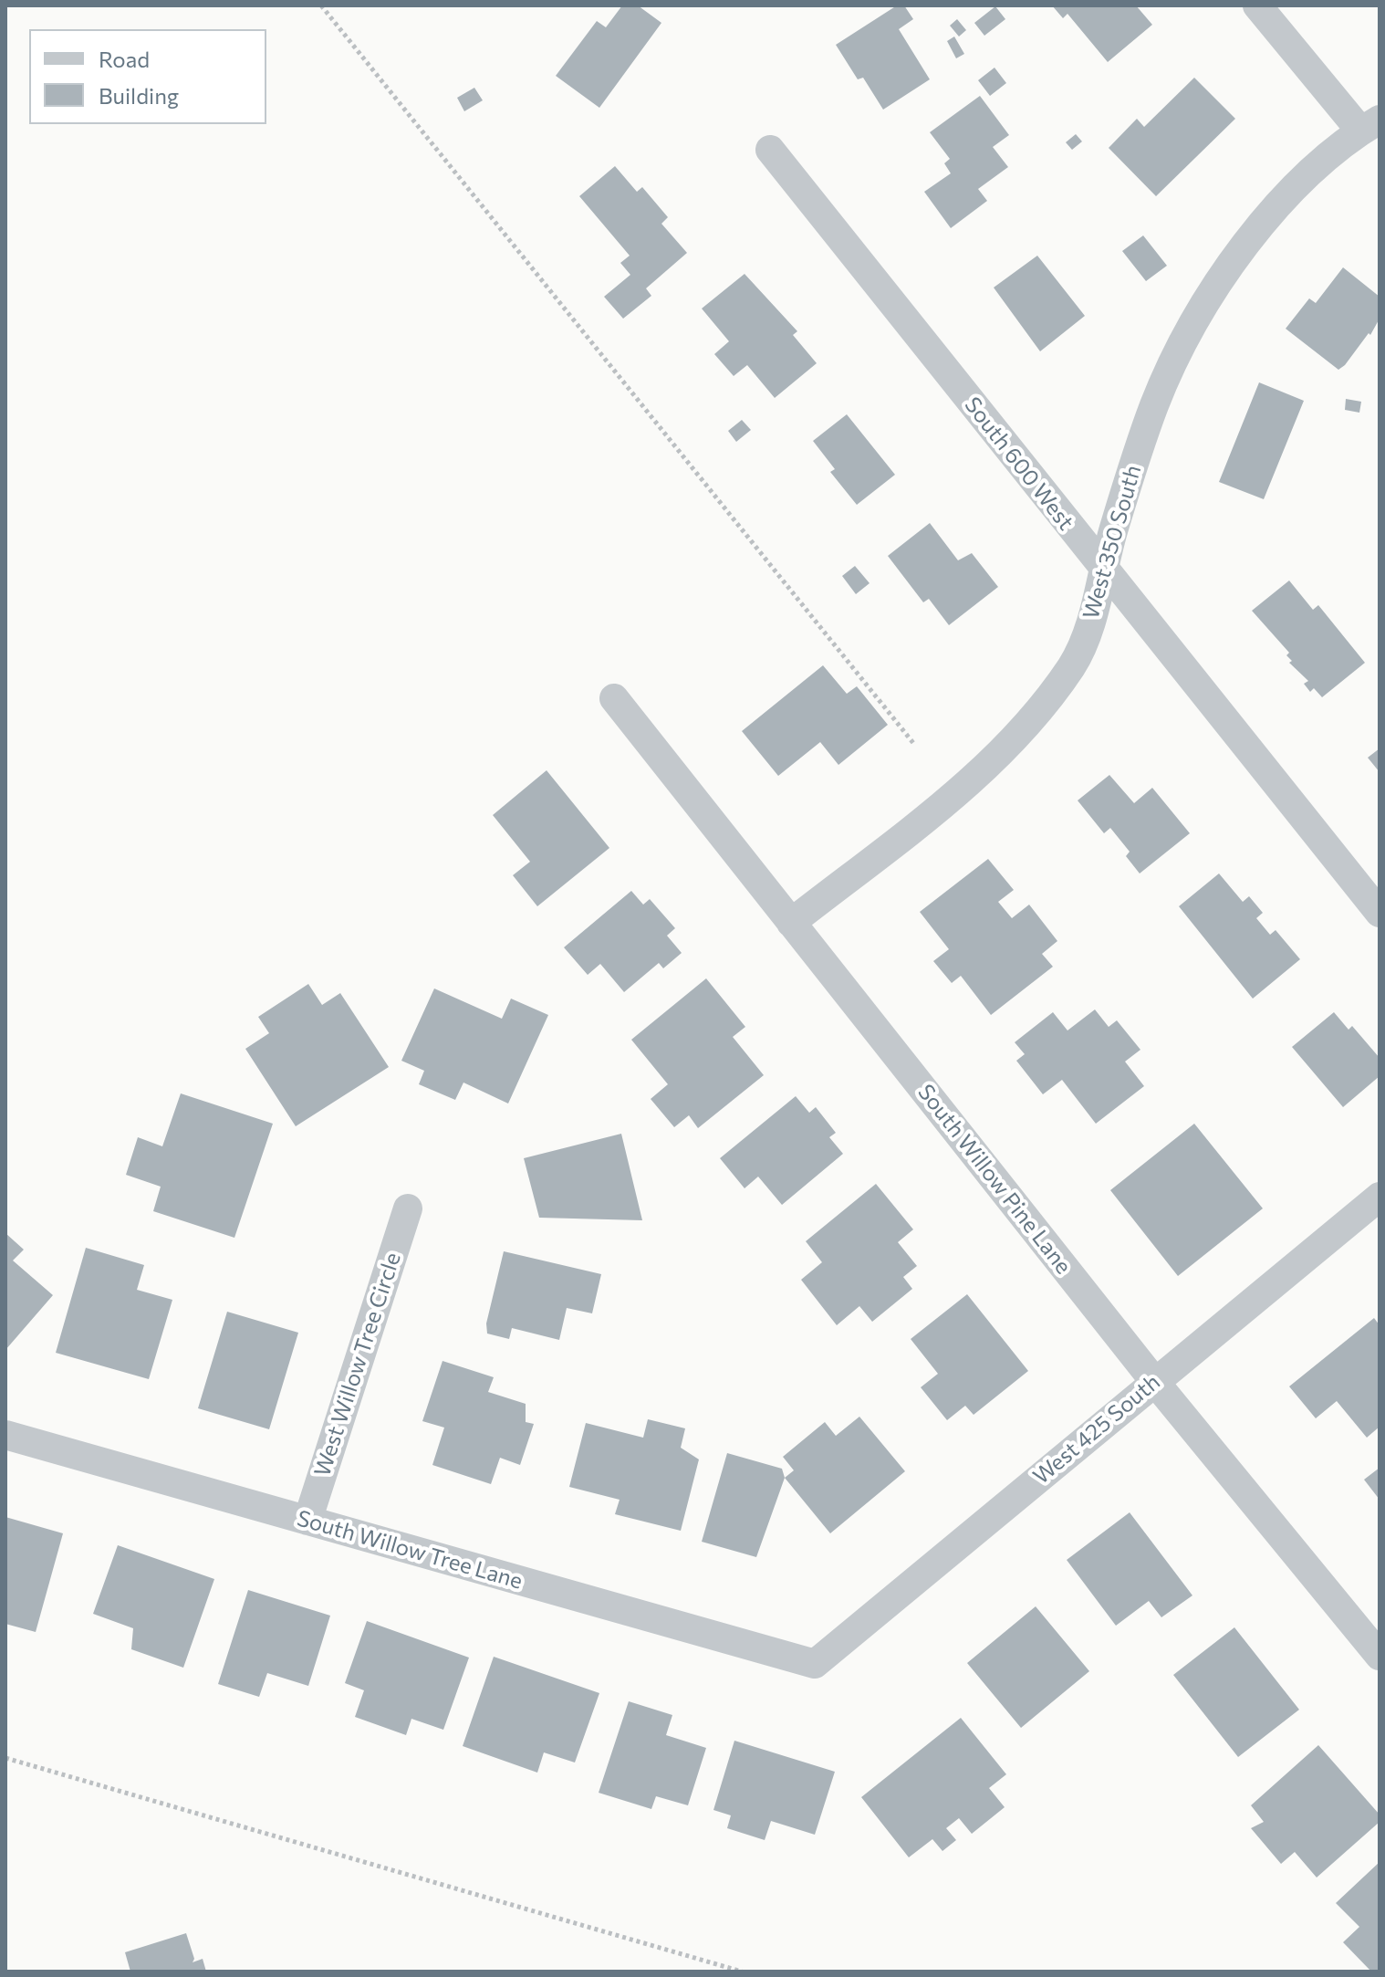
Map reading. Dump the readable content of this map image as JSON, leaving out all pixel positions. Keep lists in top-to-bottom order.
{
  "streets": {
    "street": [
      "South 600 West",
      "West 350 South",
      "South Willow Pine Lane",
      "West Willow Tree Circle",
      "West 425 South",
      "South Willow Tree Lane"
    ]
  },
  "crossings": [
    ["South 600 West", "West 350 South"],
    ["West 350 South", "South Willow Pine Lane"],
    ["South Willow Pine Lane", "West 425 South"],
    ["West Willow Tree Circle", "South Willow Tree Lane"],
    ["West 425 South", "South Willow Tree Lane"]
  ],
  "legend": ["Road", "Building"]
}
